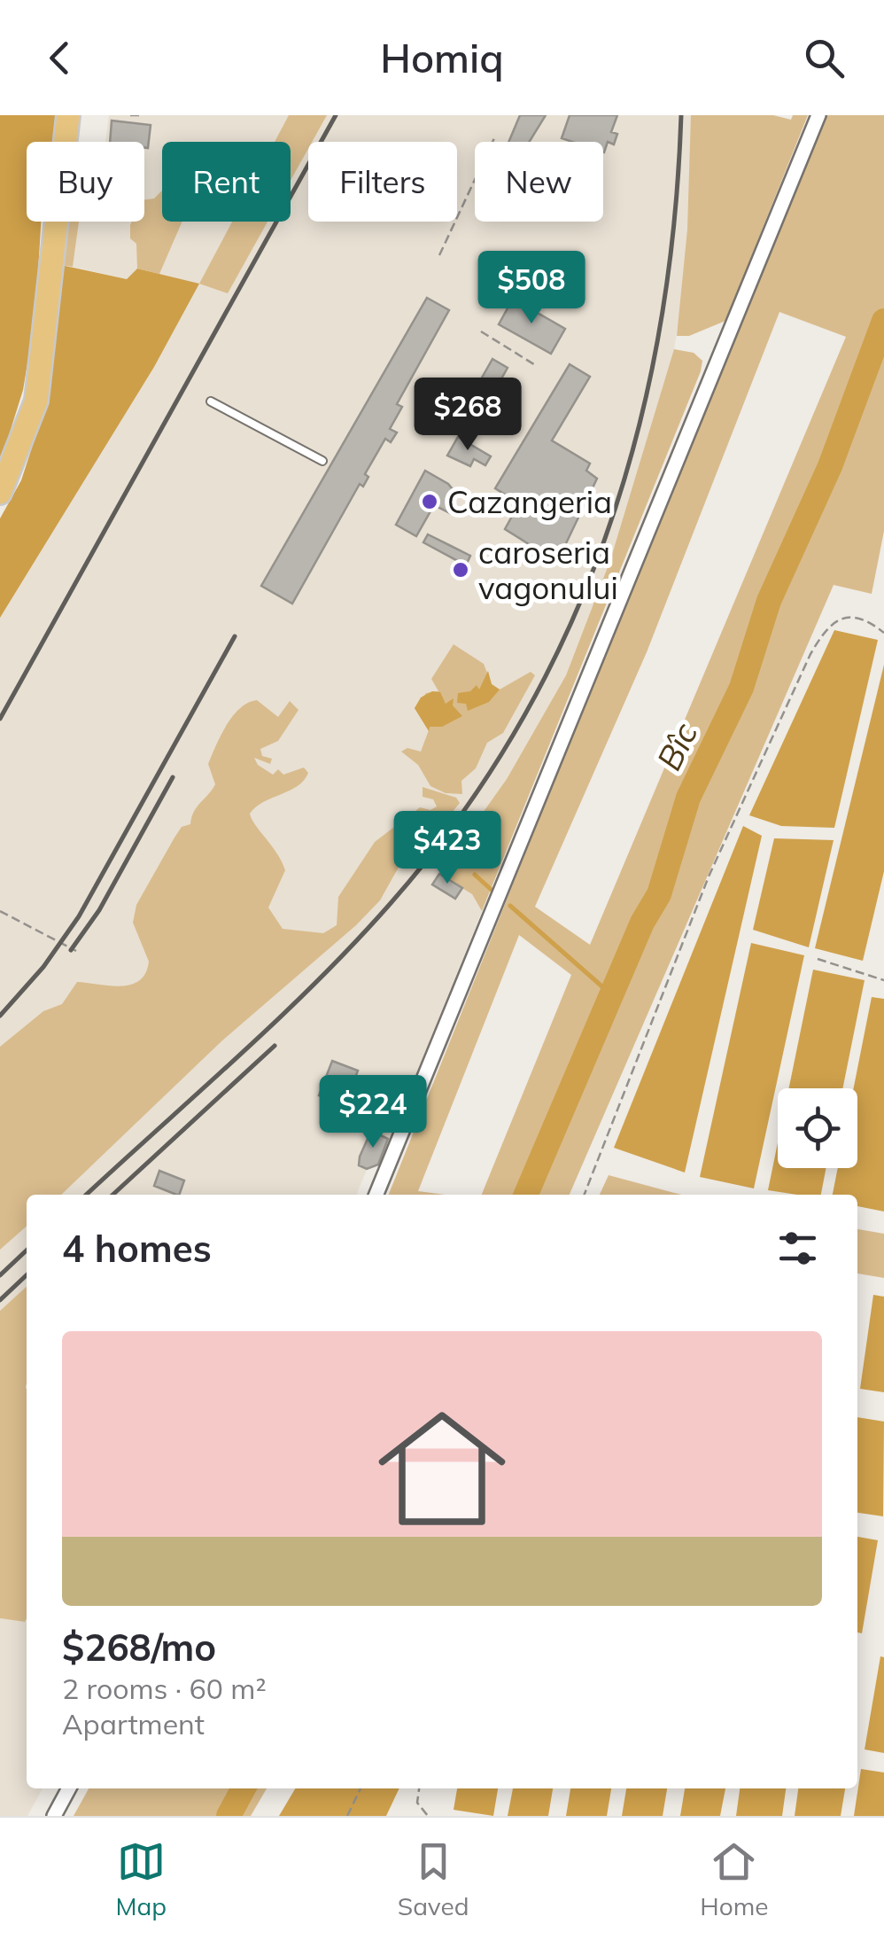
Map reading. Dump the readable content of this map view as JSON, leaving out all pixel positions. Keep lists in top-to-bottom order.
{
  "water": ["Bîc"],
  "places": ["Cazangeria", "caroseria vagonului"],
  "page": {
    "header": "Homiq",
    "chip": [
      "Buy",
      "Rent",
      "Filters",
      "New"
    ],
    "price": [
      "$508",
      "$268",
      "$423",
      "$224"
    ],
    "heading": "4 homes",
    "list": [
      {
        "name": "$268/mo",
        "note": "2 rooms · 60 m² · Apartment"
      }
    ],
    "tabs": ["Map", "Saved", "Home"]
  }
}
